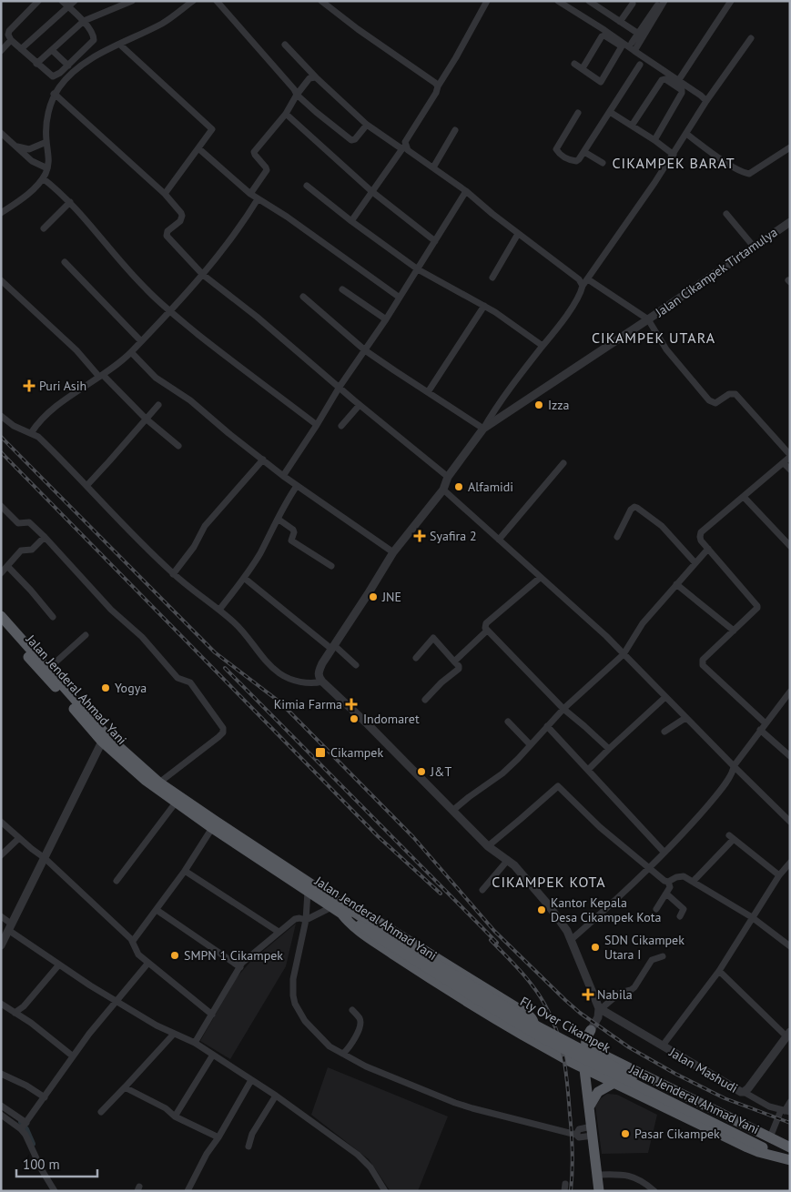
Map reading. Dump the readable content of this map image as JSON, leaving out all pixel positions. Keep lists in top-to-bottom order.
{
  "streets": {
    "highway": ["Jalan Jenderal Ahmad Yani", "Fly Over Cikampek"],
    "street": ["Jalan Cikampek Tirtamulya", "Jalan Mashudi"]
  },
  "crossings": [
    ["Jalan Jenderal Ahmad Yani", "Fly Over Cikampek"]
  ],
  "districts": ["CIKAMPEK BARAT", "CIKAMPEK UTARA", "CIKAMPEK KOTA"],
  "places": {
    "health": [
      "Puri Asih",
      "Syafira 2",
      "Kimia Farma",
      "Nabila"
    ],
    "other": [
      "Izza",
      "Alfamidi",
      "JNE",
      "Yogya",
      "Indomaret",
      "J&T",
      "Kantor Kepala Desa Cikampek Kota",
      "SDN Cikampek Utara I",
      "SMPN 1 Cikampek",
      "Pasar Cikampek"
    ],
    "transit": ["Cikampek"]
  },
  "scale_bar": "100 m"
}
